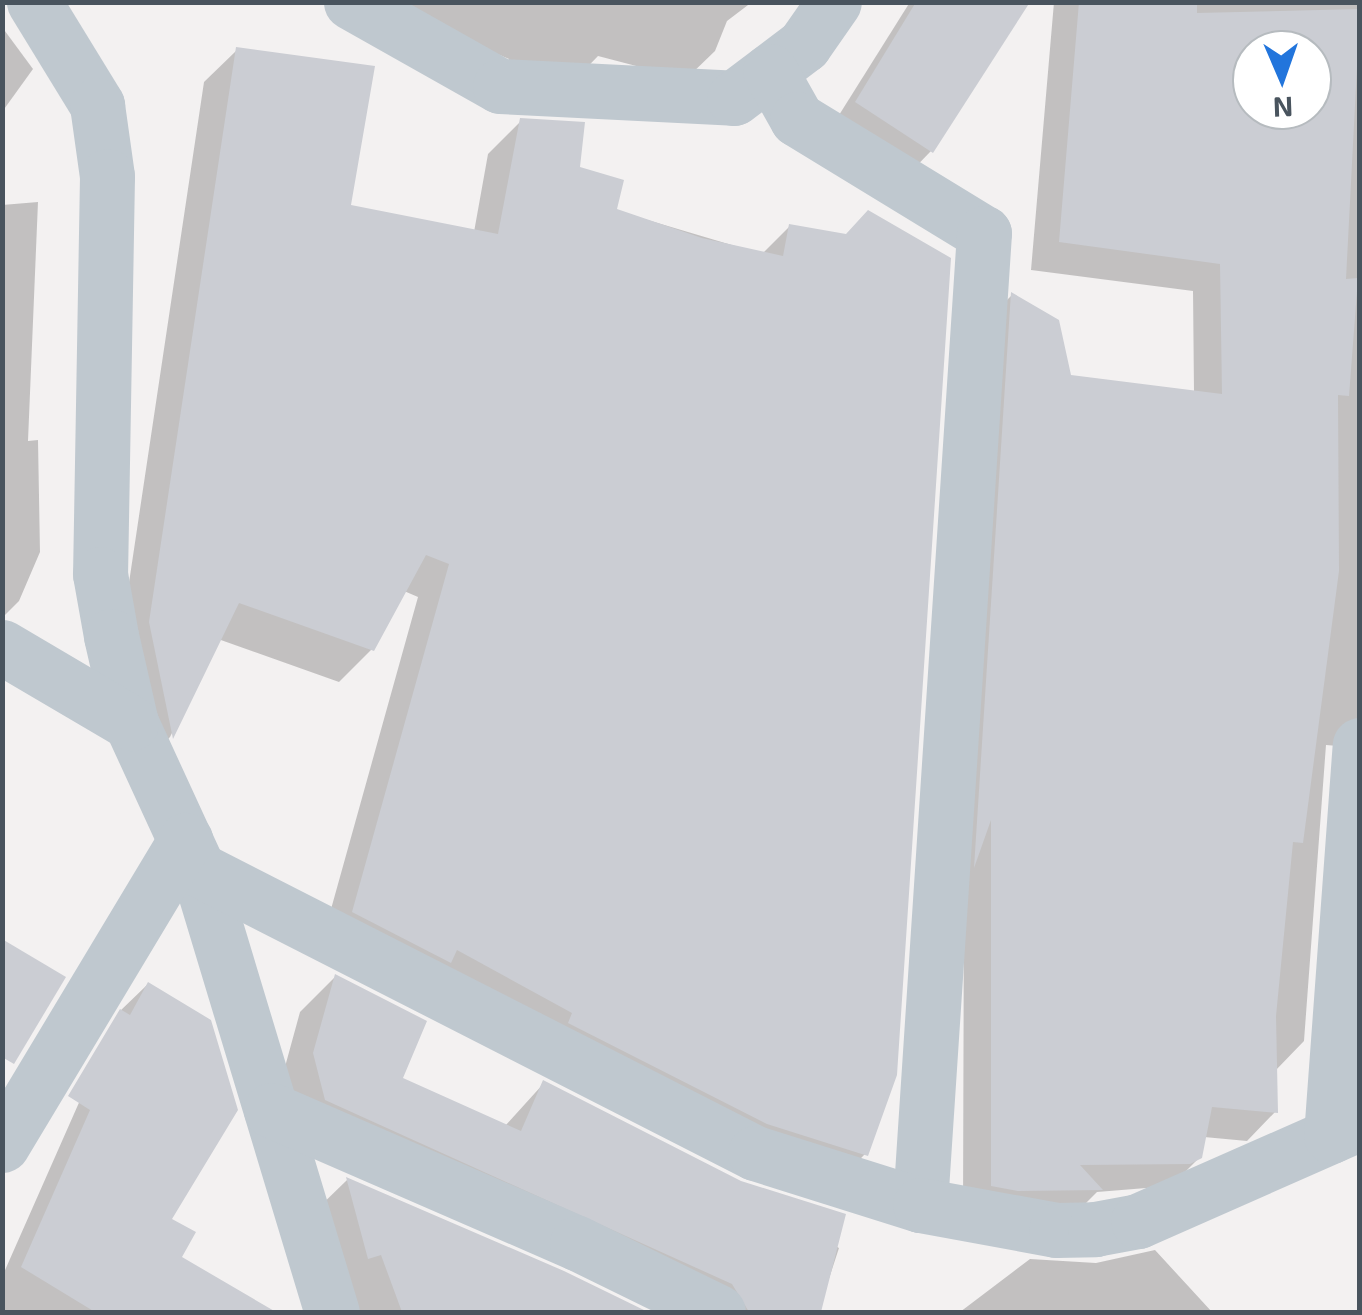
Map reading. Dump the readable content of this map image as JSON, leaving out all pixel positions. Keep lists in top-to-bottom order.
{
  "north": "bottom"
}
